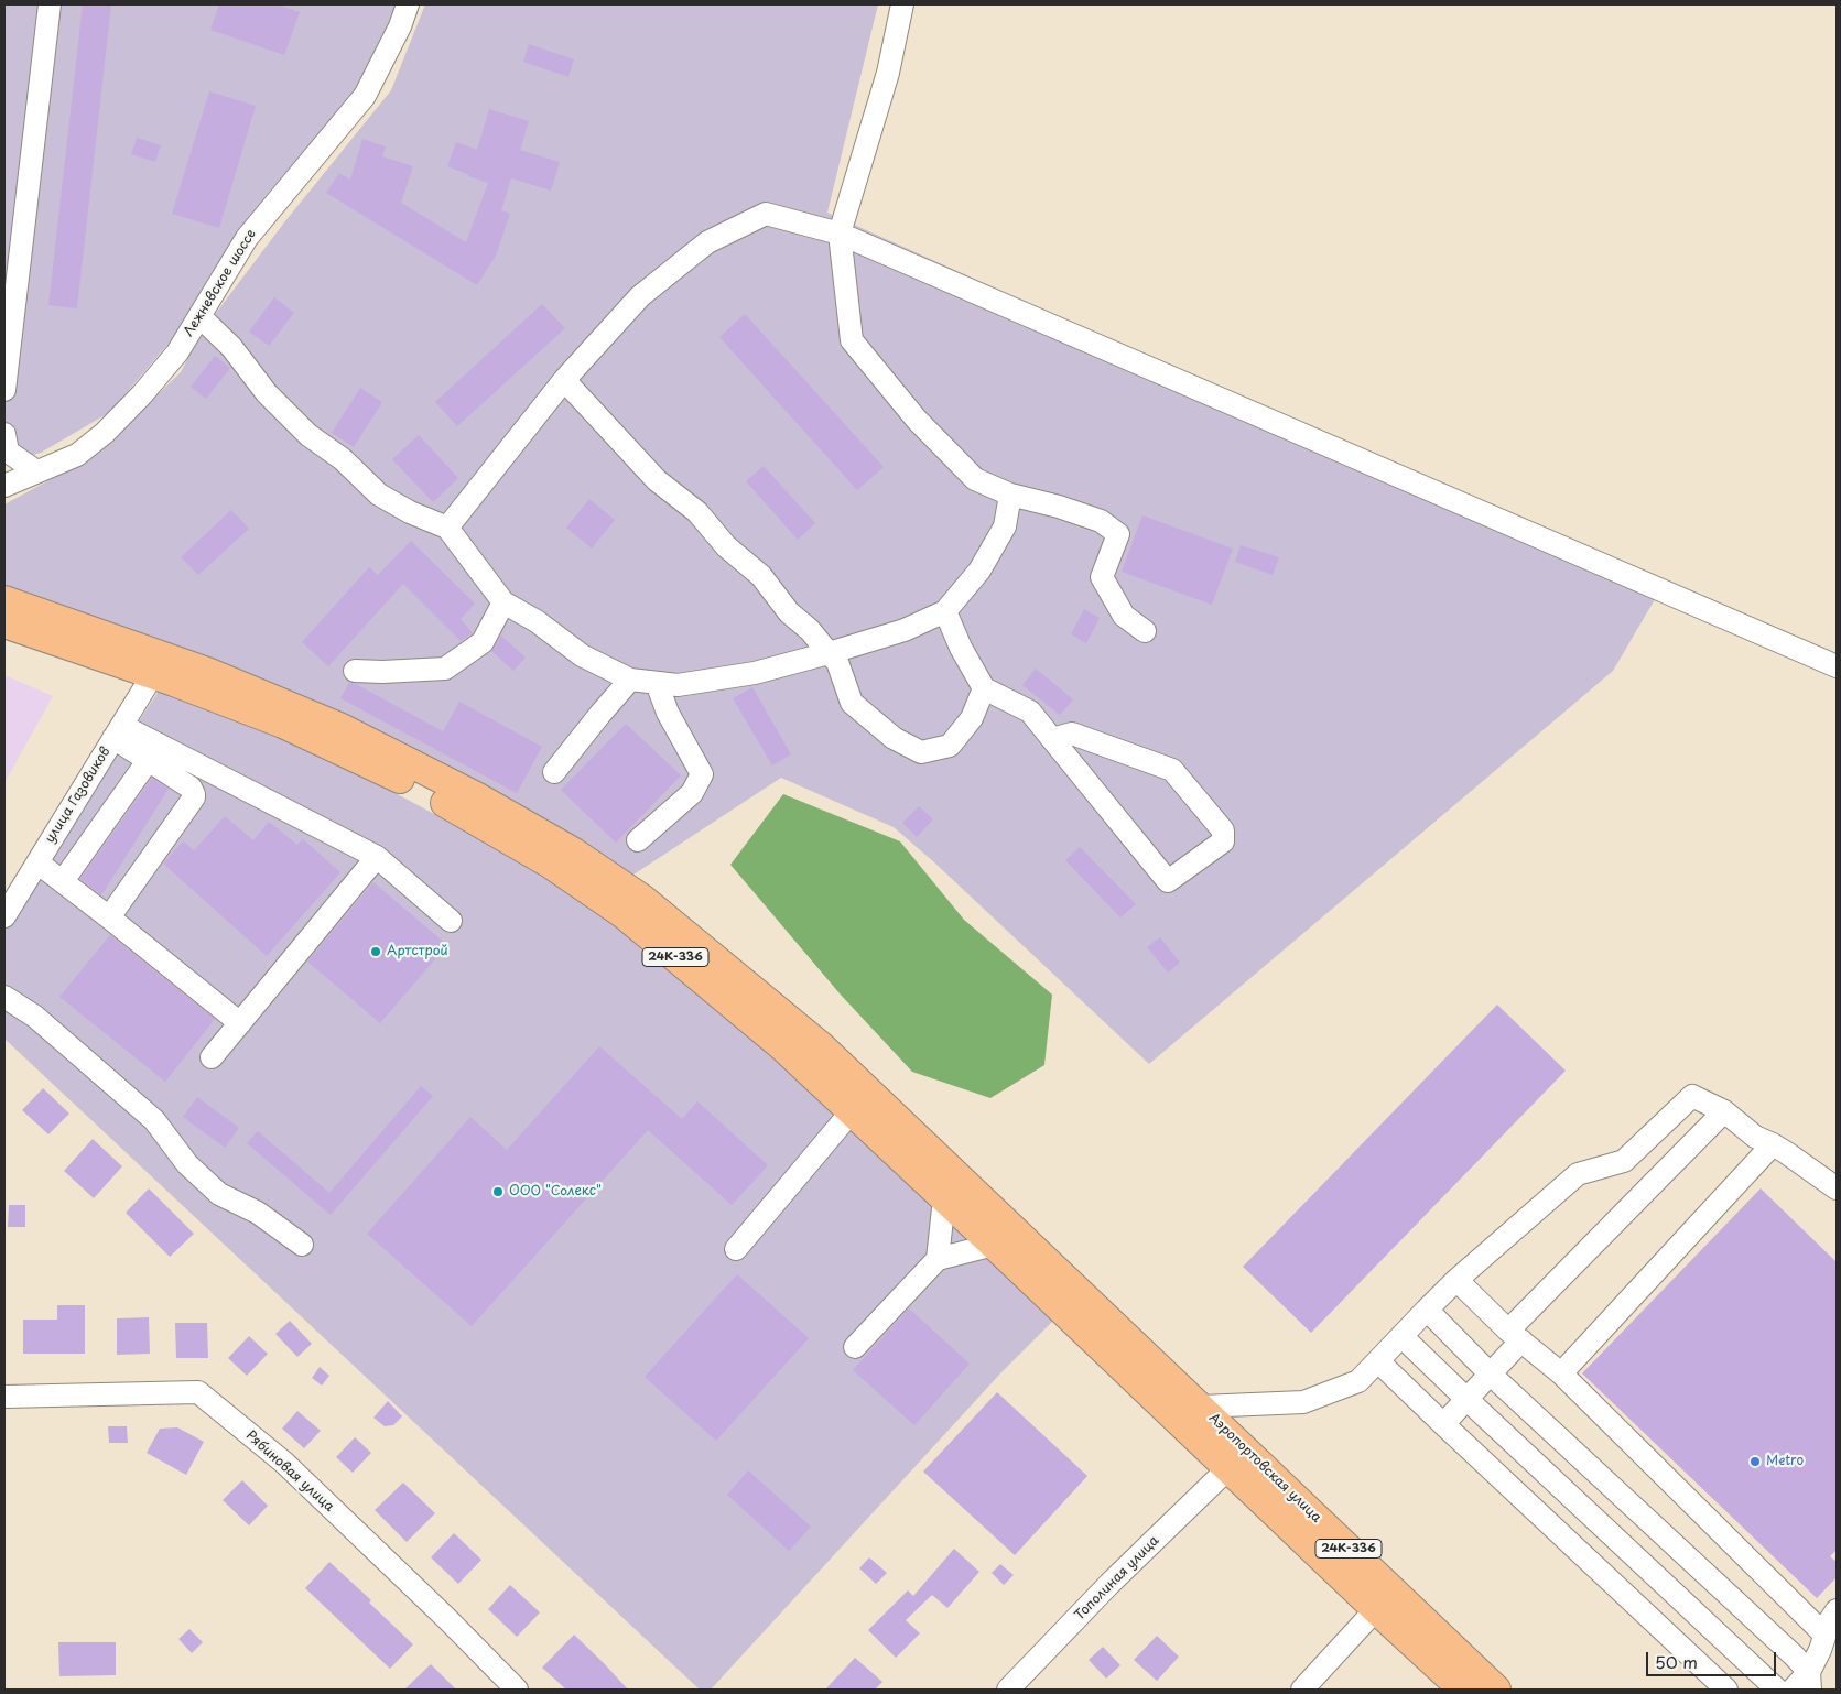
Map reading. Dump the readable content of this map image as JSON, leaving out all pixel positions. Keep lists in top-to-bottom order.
{
  "streets": {
    "main road": ["24К-336", "Аэропортовская улица"],
    "street": [
      "Лежневское шоссе",
      "улица Газовиков",
      "Рябиновая улица",
      "Тополиная улица"
    ]
  },
  "crossings": [
    ["улица Газовиков", "24К-336"],
    ["24К-336", "Аэропортовская улица"],
    ["24К-336", "Тополиная улица"],
    ["Аэропортовская улица", "Тополиная улица"]
  ],
  "places": ["Артстрой", "ООО \"Солекс\"", "Metro"],
  "scale_bar": "50 m"
}
